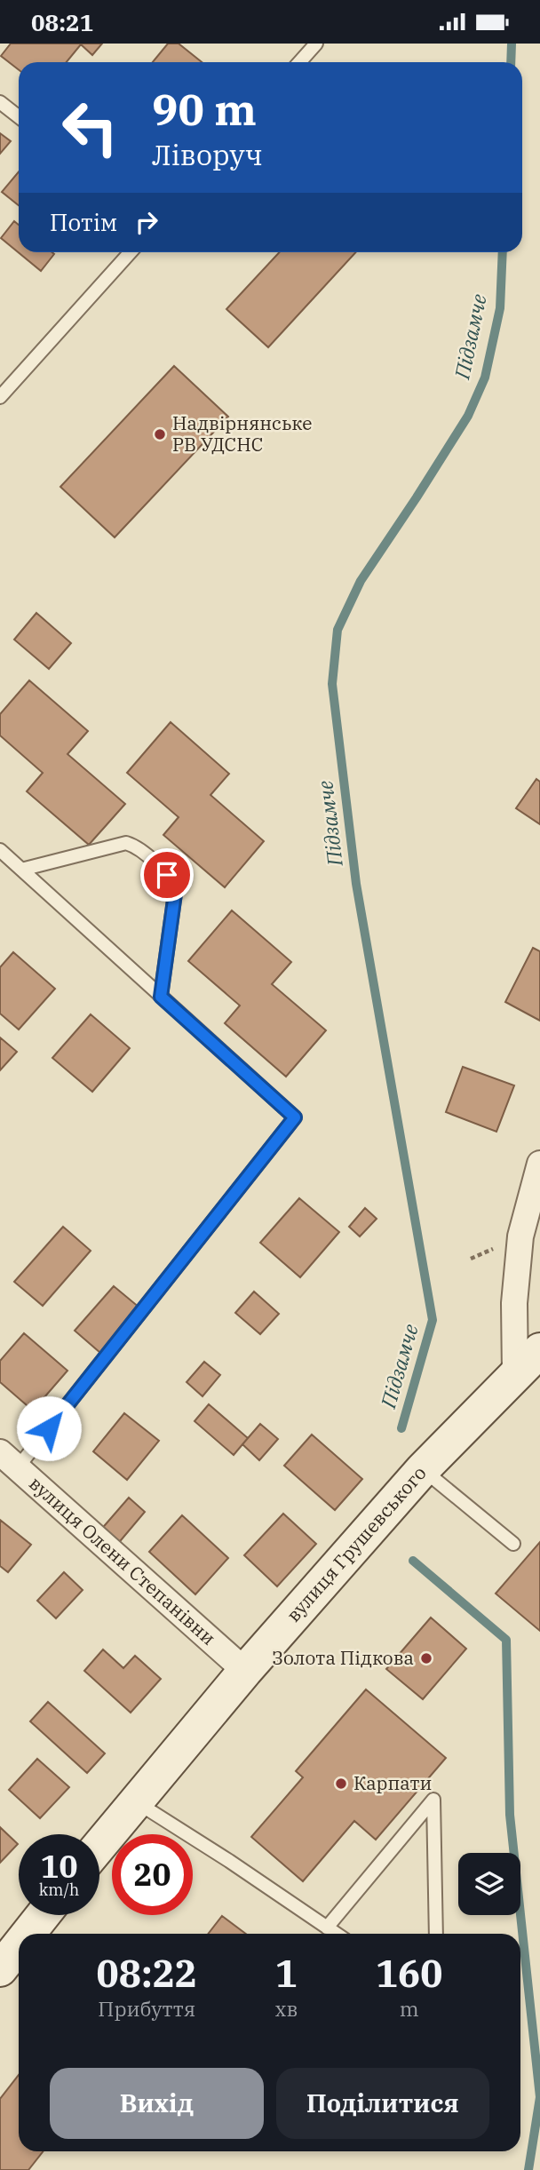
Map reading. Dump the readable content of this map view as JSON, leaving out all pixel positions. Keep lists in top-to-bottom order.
{
  "streets": {
    "street": ["вулиця Грушевського", "вулиця Олени Степанівни"]
  },
  "crossings": [
    ["вулиця Грушевського", "вулиця Олени Степанівни"]
  ],
  "water": ["Підзамче"],
  "places": ["Надвірнянське РВ УДСНС", "Золота Підкова", "Карпати"],
  "page": {
    "status": "08:21",
    "turn": ["90 m", "Ліворуч"],
    "then": "Потім",
    "speed": "10 km/h",
    "limit": "20",
    "eta": [
      "08:22",
      "Прибуття",
      "1",
      "хв",
      "160",
      "m"
    ],
    "buttons": ["Вихід", "Поділитися"]
  }
}
